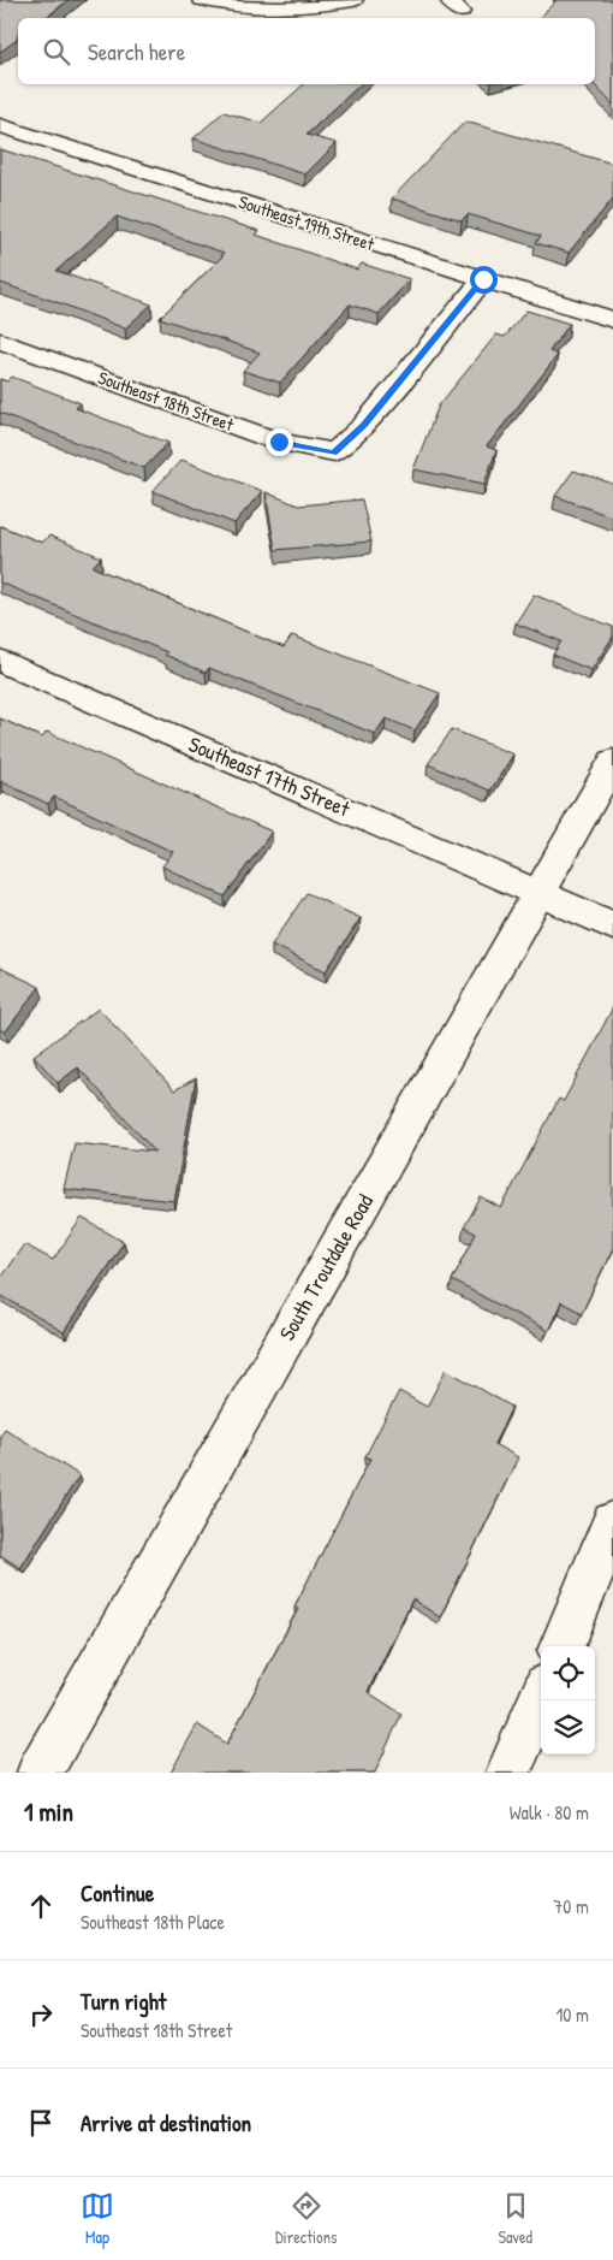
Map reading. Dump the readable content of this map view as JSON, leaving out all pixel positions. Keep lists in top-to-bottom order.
{
  "streets": {
    "street": [
      "Southeast 19th Street",
      "Southeast 18th Street",
      "Southeast 17th Street",
      "South Troutdale Road"
    ]
  },
  "crossings": [
    ["Southeast 19th Street", "Southeast 18th Street"],
    ["Southeast 17th Street", "South Troutdale Road"]
  ],
  "page": {
    "search": "Search here",
    "heading": ["1 min", "Walk · 80 m"],
    "list": [
      ["Continue", "Southeast 18th Place", "70 m"],
      ["Turn right", "Southeast 18th Street", "10 m"],
      "Arrive at destination"
    ],
    "nav": ["Map", "Directions", "Saved"]
  }
}
